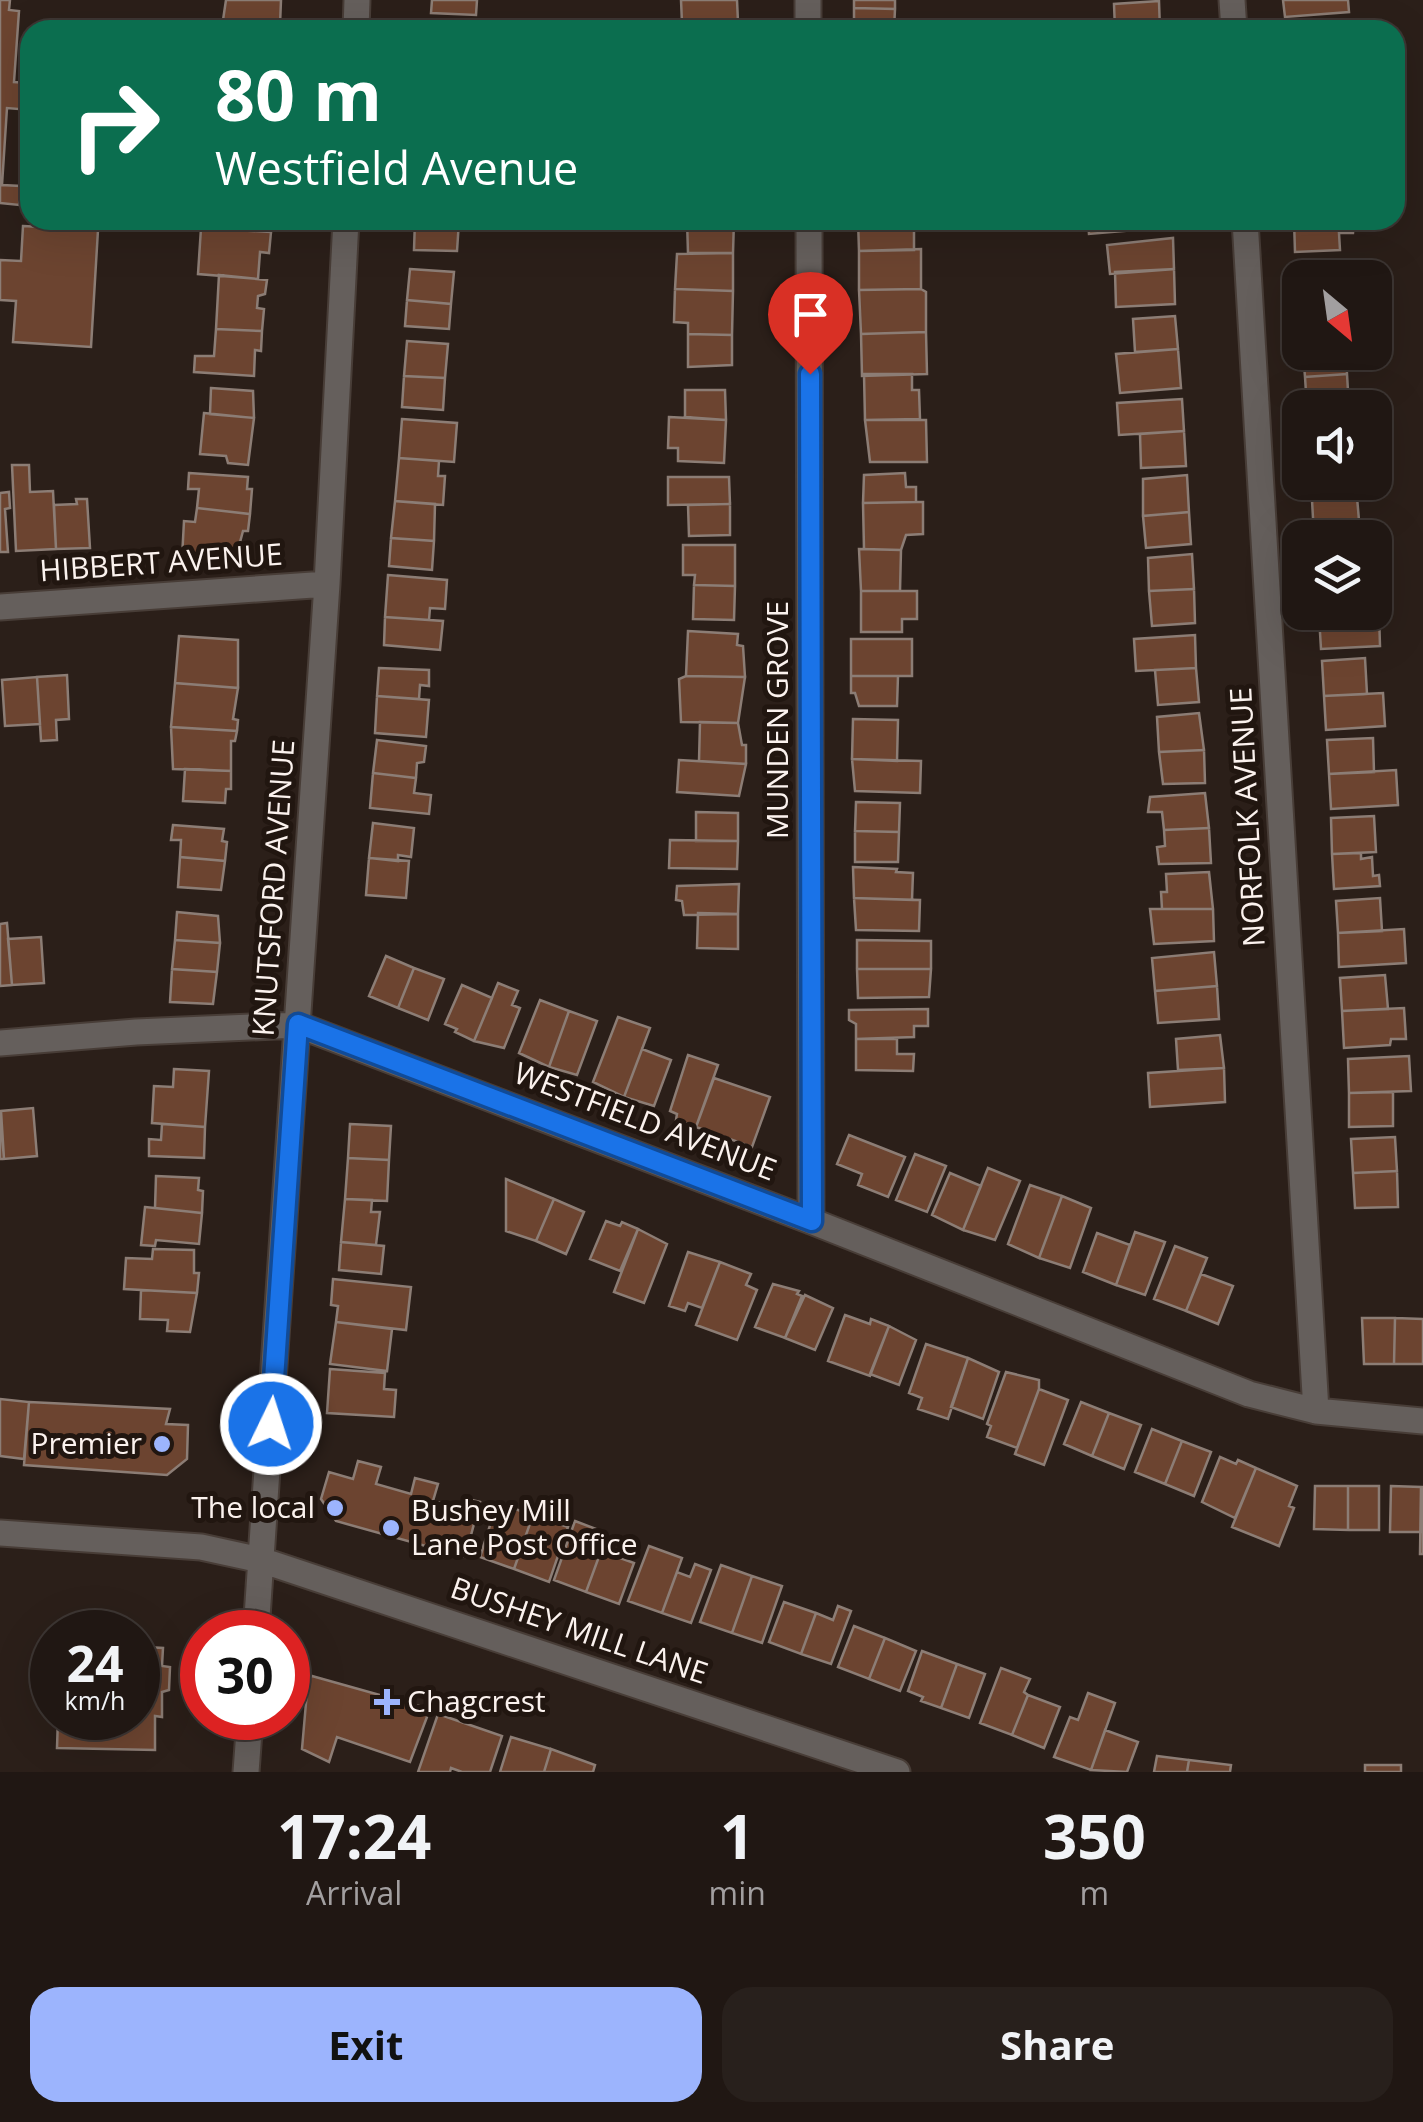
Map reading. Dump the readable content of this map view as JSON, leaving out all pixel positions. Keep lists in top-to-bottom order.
{
  "streets": {
    "street": [
      "HIBBERT AVENUE",
      "MUNDEN GROVE",
      "NORFOLK AVENUE",
      "KNUTSFORD AVENUE",
      "WESTFIELD AVENUE",
      "BUSHEY MILL LANE"
    ]
  },
  "crossings": [
    ["HIBBERT AVENUE", "KNUTSFORD AVENUE"],
    ["MUNDEN GROVE", "WESTFIELD AVENUE"],
    ["NORFOLK AVENUE", "WESTFIELD AVENUE"],
    ["KNUTSFORD AVENUE", "WESTFIELD AVENUE"],
    ["KNUTSFORD AVENUE", "BUSHEY MILL LANE"]
  ],
  "places": {
    "other": ["Premier", "The local", "Bushey Mill Lane Post Office"],
    "health": ["Chagcrest"]
  },
  "north": "bottom right",
  "page": {
    "turn": ["80 m", "Westfield Avenue"],
    "speed": "24 km/h",
    "limit": "30",
    "eta": [
      "17:24",
      "Arrival",
      "1",
      "min",
      "350",
      "m"
    ],
    "buttons": ["Exit", "Share"]
  }
}
